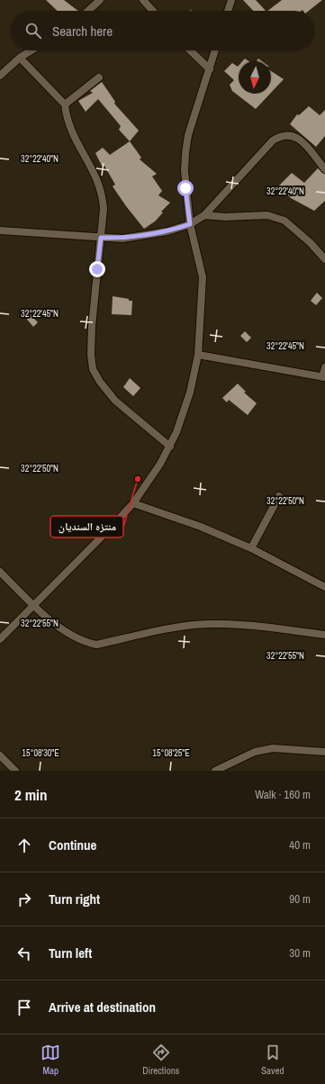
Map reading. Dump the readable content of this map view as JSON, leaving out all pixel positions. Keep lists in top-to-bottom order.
{
  "places": ["منتزه السنديان"],
  "north": "bottom",
  "page": {
    "search": "Search here",
    "heading": ["2 min", "Walk · 160 m"],
    "list": [
      ["Continue", "40 m"],
      ["Turn right", "90 m"],
      ["Turn left", "30 m"],
      "Arrive at destination"
    ],
    "nav": ["Map", "Directions", "Saved"]
  },
  "coordinates": [
    "32°22'40\"N",
    "32°22'45\"N",
    "32°22'50\"N",
    "32°22'55\"N",
    "15°08'30\"E",
    "15°08'25\"E"
  ]
}
